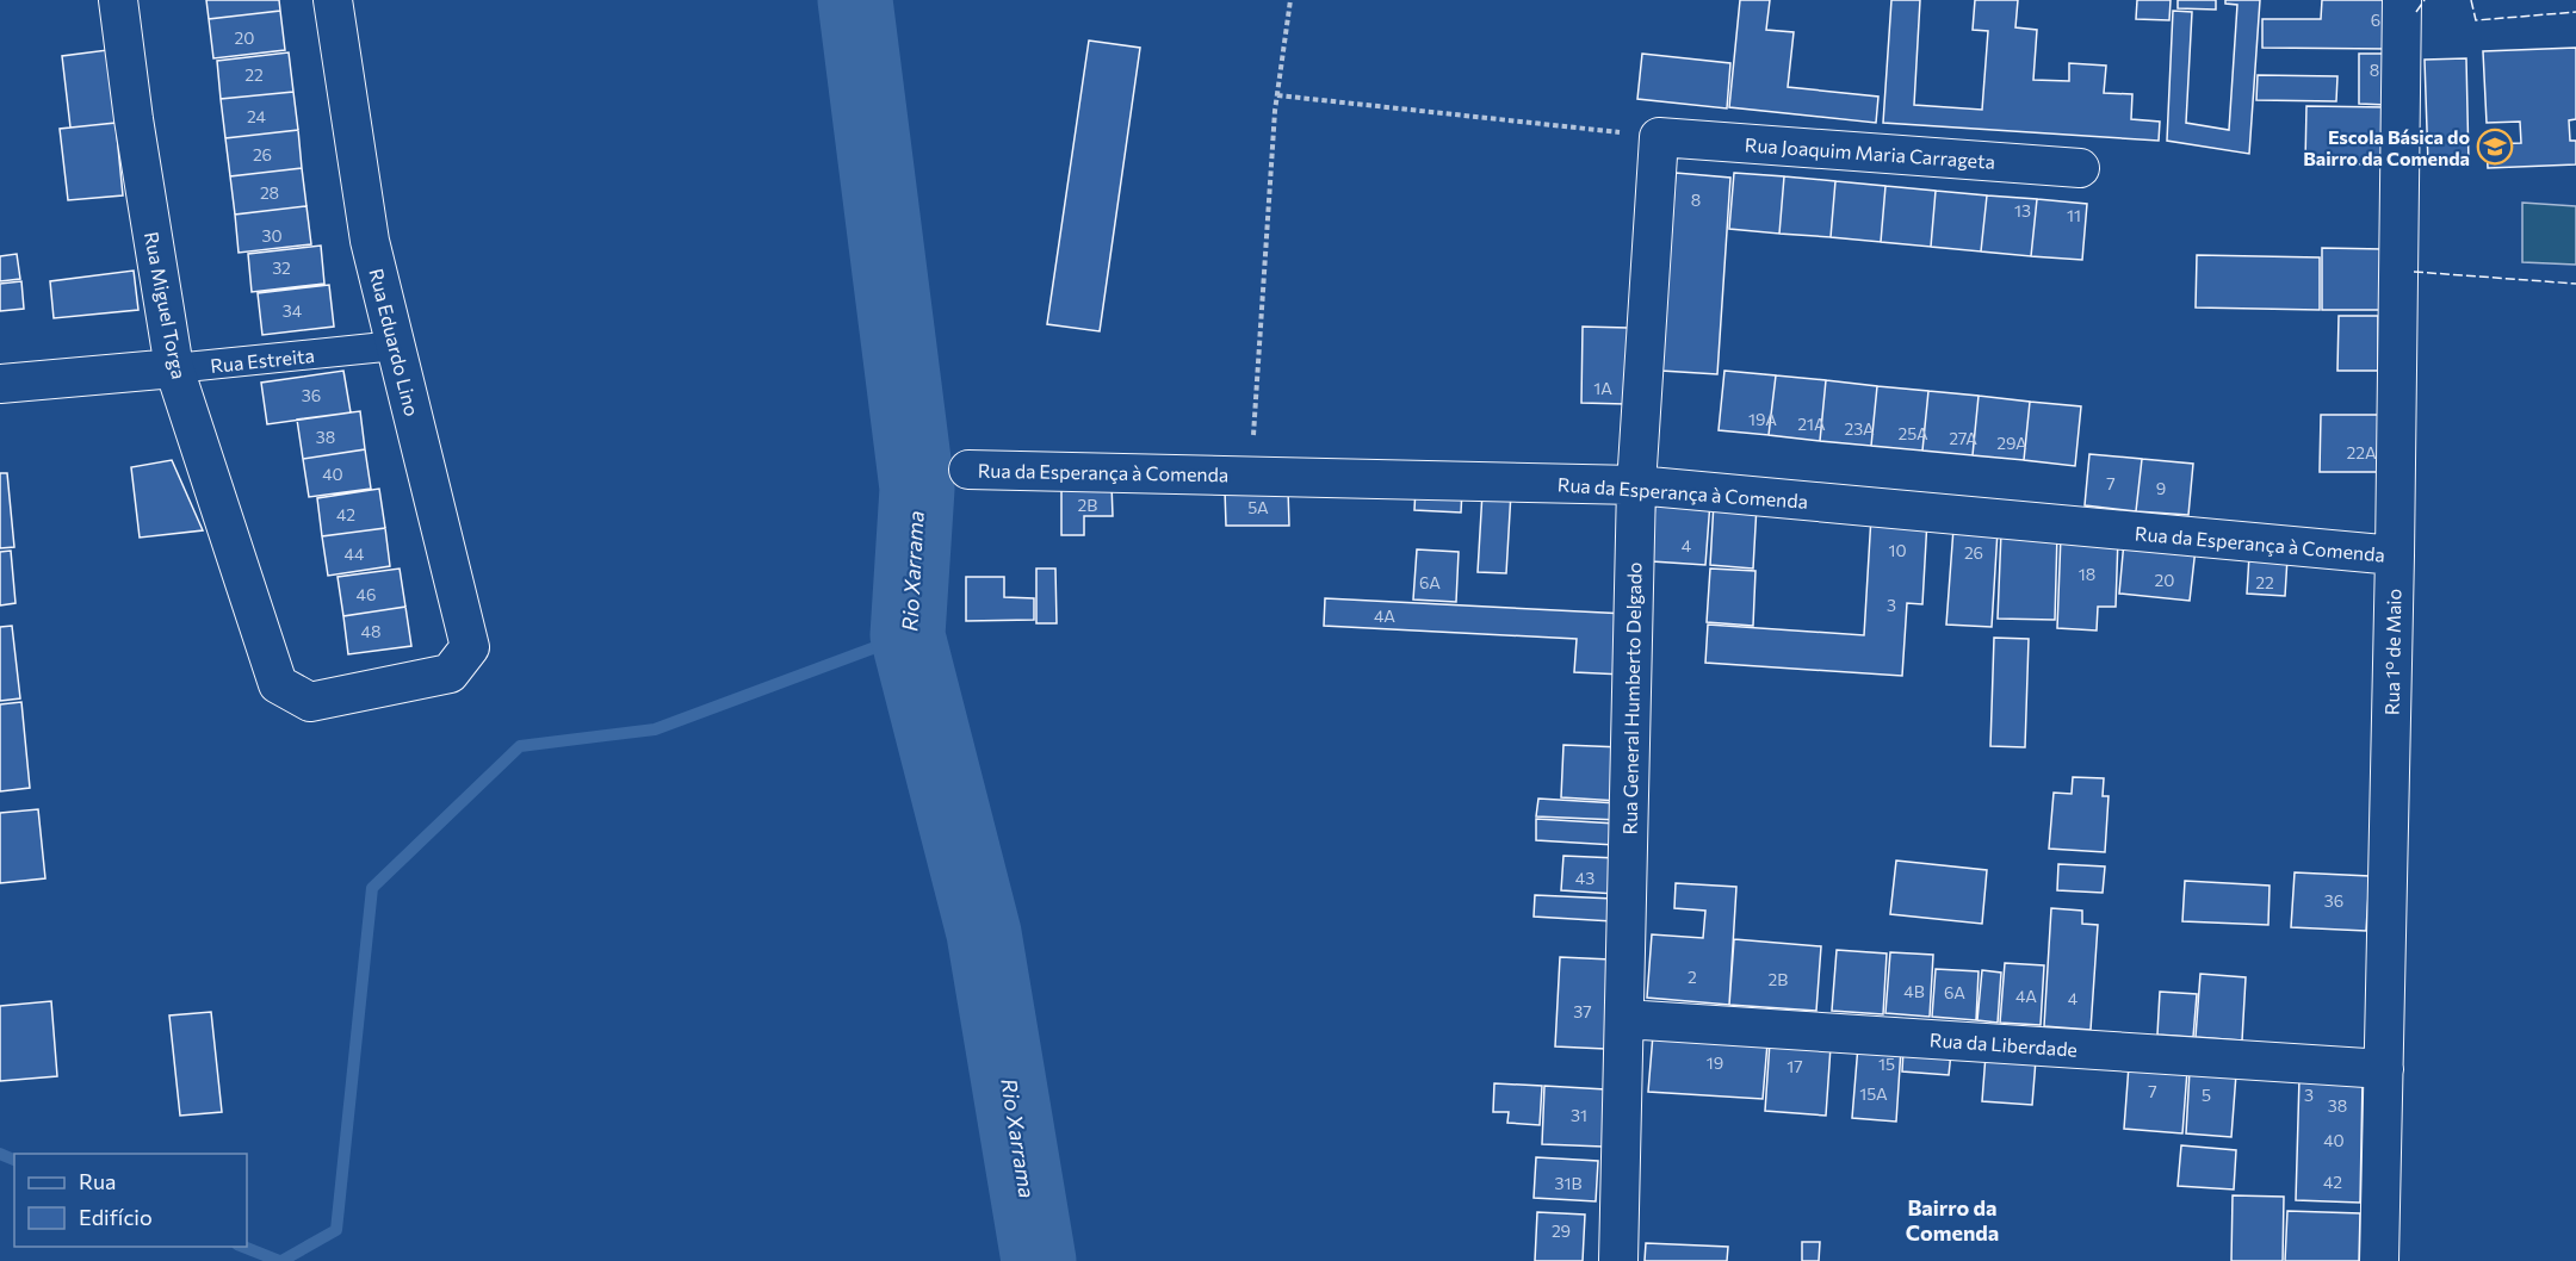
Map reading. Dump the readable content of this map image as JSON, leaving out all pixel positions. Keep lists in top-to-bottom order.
{
  "streets": {
    "street": [
      "Rua Joaquim Maria Carrageta",
      "Rua Miguel Torga",
      "Rua Eduardo Lino",
      "Rua Estreita",
      "Rua da Esperança à Comenda",
      "Rua 1º de Maio",
      "Rua General Humberto Delgado",
      "Rua da Liberdade"
    ]
  },
  "crossings": [
    ["Rua Joaquim Maria Carrageta", "Rua General Humberto Delgado"],
    ["Rua Miguel Torga", "Rua Eduardo Lino"],
    ["Rua Miguel Torga", "Rua Estreita"],
    ["Rua Eduardo Lino", "Rua Estreita"],
    ["Rua da Esperança à Comenda", "Rua 1º de Maio"],
    ["Rua da Esperança à Comenda", "Rua General Humberto Delgado"],
    ["Rua 1º de Maio", "Rua da Liberdade"],
    ["Rua General Humberto Delgado", "Rua da Liberdade"]
  ],
  "districts": ["Bairro da Comenda"],
  "water": ["Rio Xarrama"],
  "places": {
    "school or university": ["Escola Básica do Bairro da Comenda"]
  },
  "house_numbers": [
    "6",
    "20",
    "8",
    "22",
    "24",
    "26",
    "28",
    "8",
    "13",
    "11",
    "30",
    "32",
    "34",
    "1A",
    "36",
    "19A",
    "21A",
    "23A",
    "25A",
    "38",
    "27A",
    "29A",
    "22A",
    "40",
    "7",
    "9",
    "2B",
    "5A",
    "42",
    "4",
    "10",
    "26",
    "44",
    "18",
    "20",
    "6A",
    "22",
    "46",
    "3",
    "4A",
    "48",
    "43",
    "36",
    "2",
    "2B",
    "4B",
    "6A",
    "4A",
    "4",
    "37",
    "19",
    "15",
    "17",
    "7",
    "15A",
    "5",
    "3",
    "38",
    "31",
    "40",
    "42",
    "31B",
    "29"
  ],
  "legend": ["Rua", "Edifício"]
}
